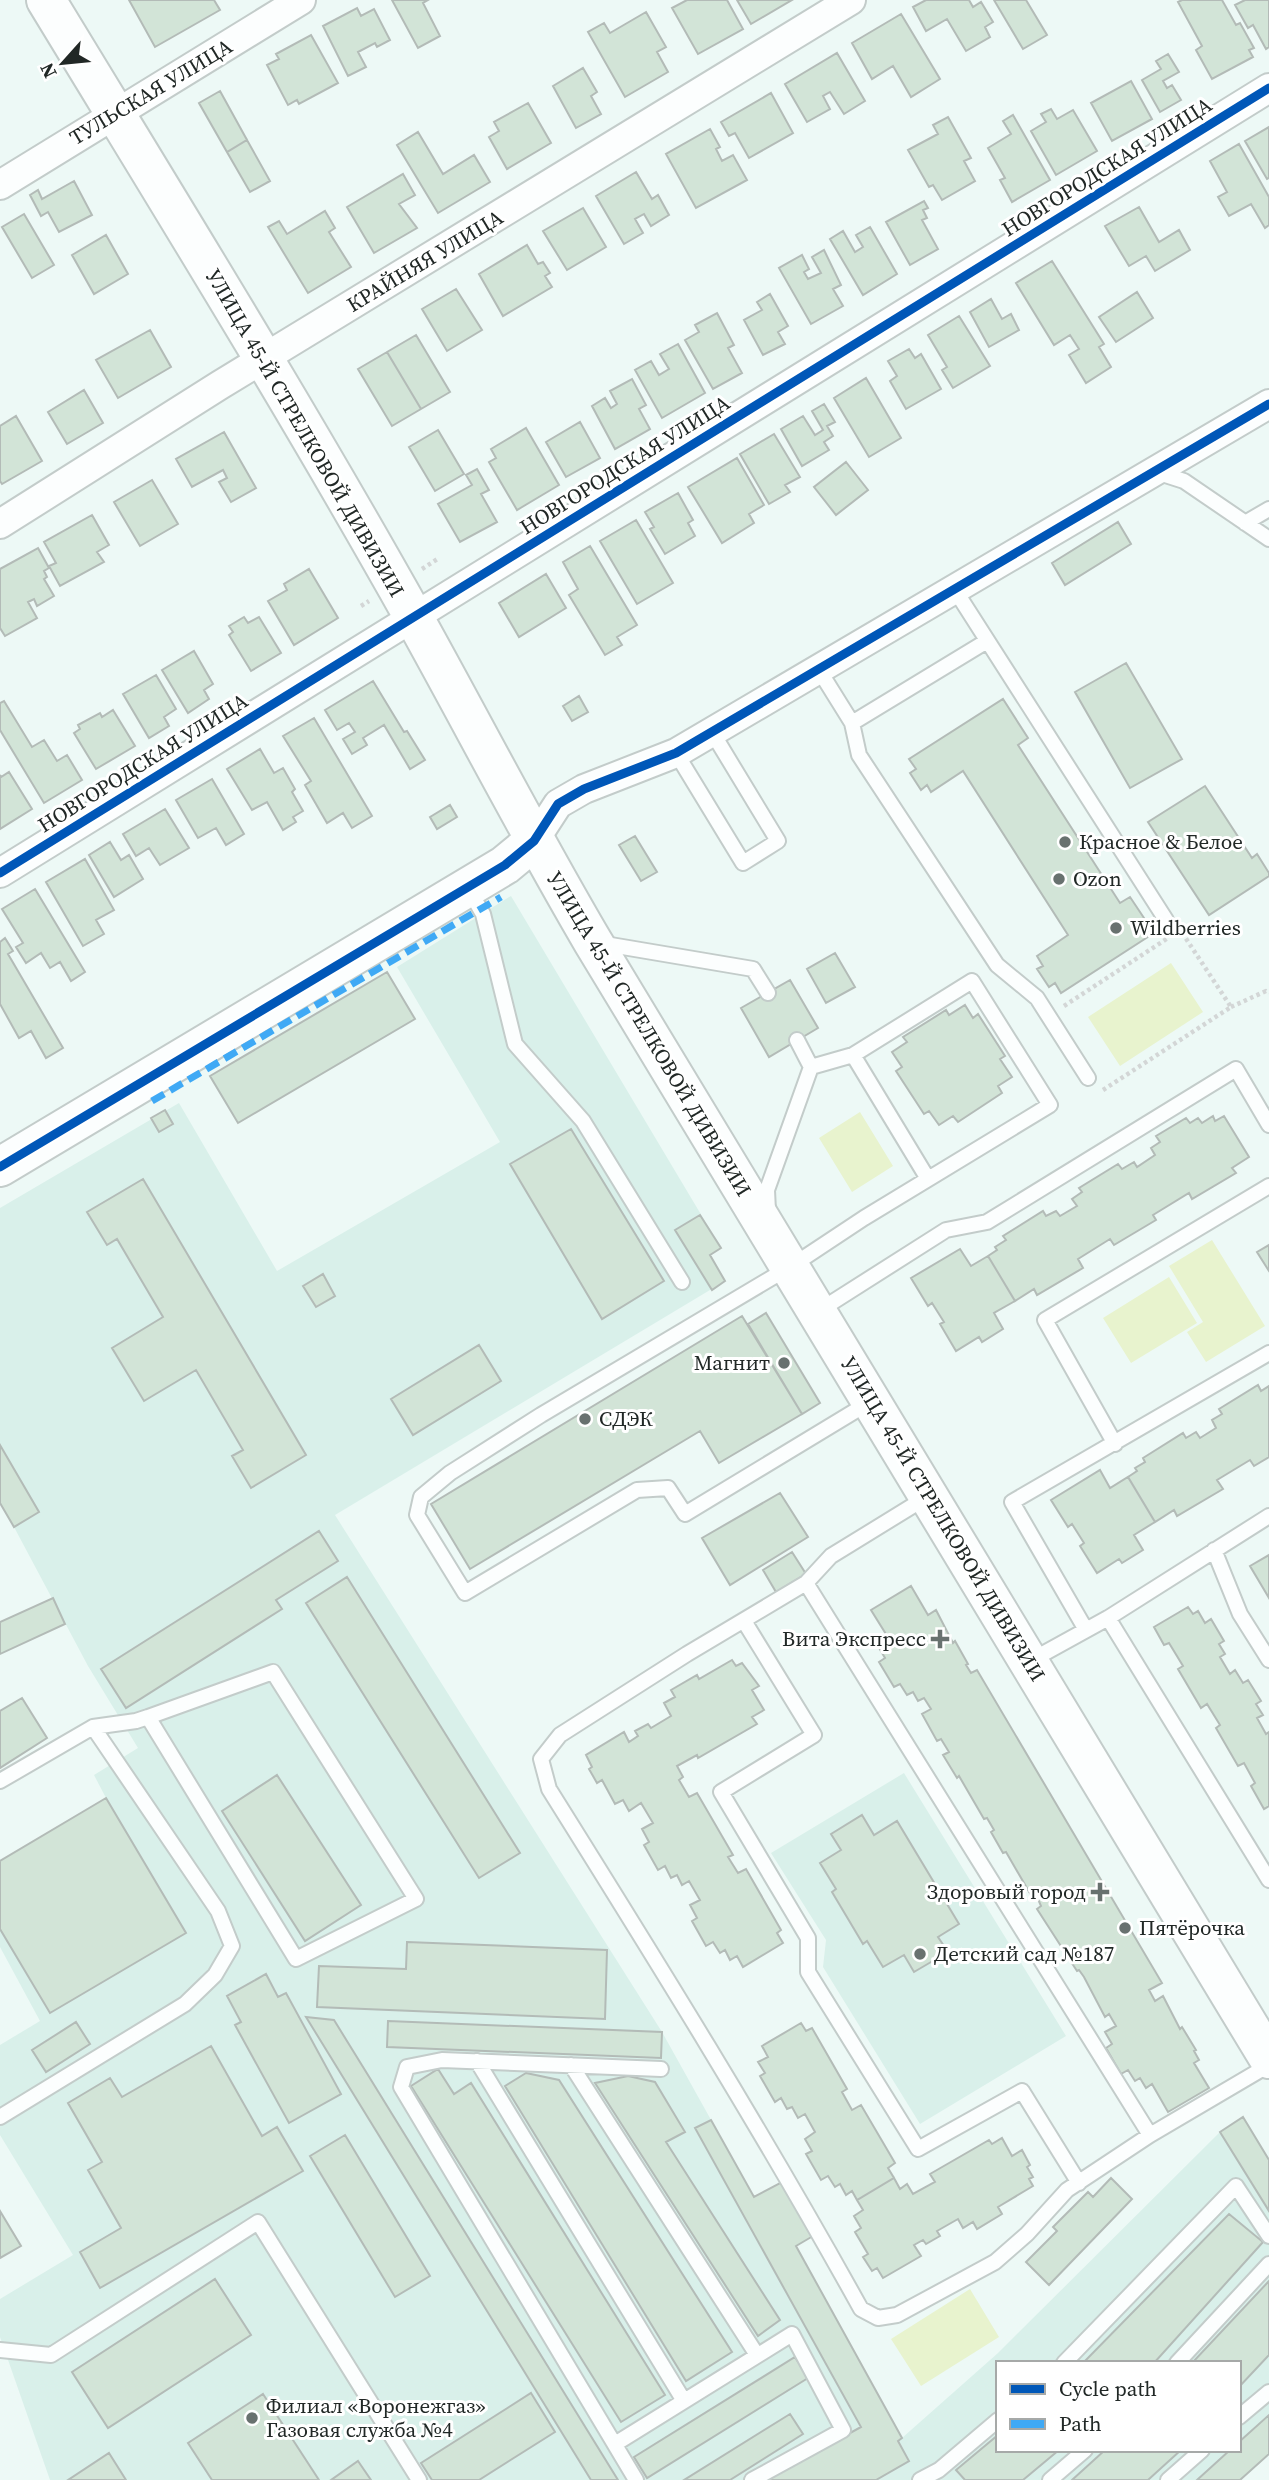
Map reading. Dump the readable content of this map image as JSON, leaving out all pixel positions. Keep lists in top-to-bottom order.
{
  "streets": {
    "main road": ["УЛИЦА 45-Й СТРЕЛКОВОЙ ДИВИЗИИ"],
    "street": ["ТУЛЬСКАЯ УЛИЦА", "НОВГОРОДСКАЯ УЛИЦА", "КРАЙНЯЯ УЛИЦА"]
  },
  "crossings": [
    ["ТУЛЬСКАЯ УЛИЦА", "УЛИЦА 45-Й СТРЕЛКОВОЙ ДИВИЗИИ"],
    ["НОВГОРОДСКАЯ УЛИЦА", "УЛИЦА 45-Й СТРЕЛКОВОЙ ДИВИЗИИ"],
    ["КРАЙНЯЯ УЛИЦА", "УЛИЦА 45-Й СТРЕЛКОВОЙ ДИВИЗИИ"]
  ],
  "places": {
    "other": [
      "Красное & Белое",
      "Ozon",
      "Wildberries",
      "Магнит",
      "СДЭК",
      "Пятёрочка",
      "Детский сад №187",
      "Филиал «Воронежгаз» Газовая служба №4"
    ],
    "health": ["Вита Экспресс", "Здоровый город"]
  },
  "legend": ["Cycle path", "Path"],
  "north": "bottom left"
}
